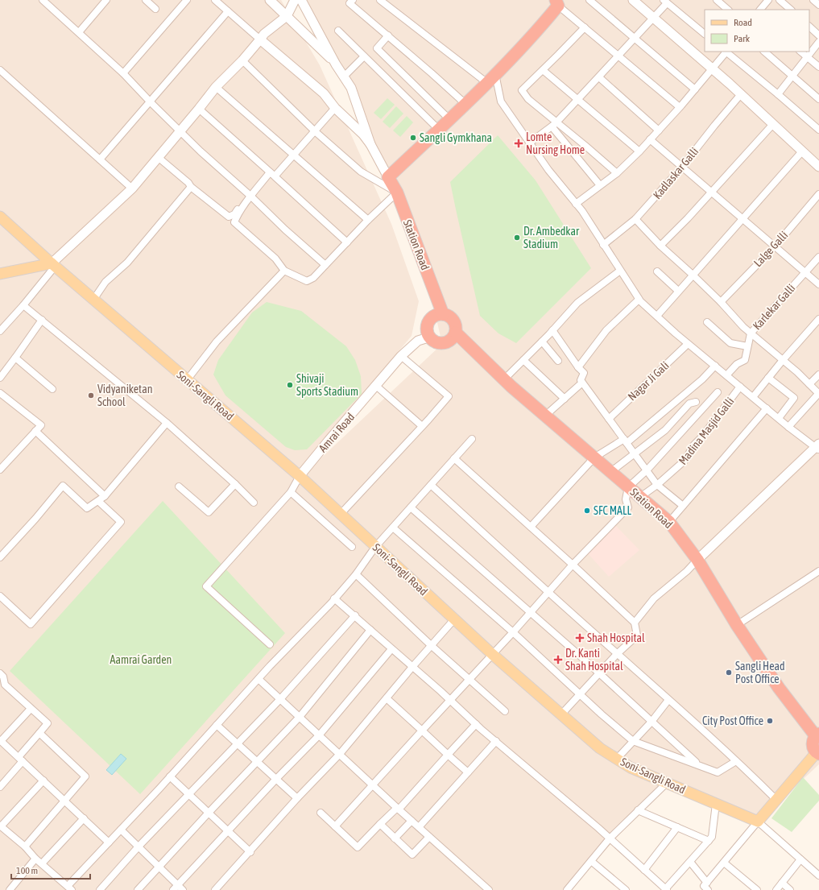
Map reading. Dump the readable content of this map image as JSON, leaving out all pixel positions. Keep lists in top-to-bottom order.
{
  "streets": {
    "highway": ["Station Road"],
    "main road": ["Soni-Sangli Road", "Amrai Road"],
    "street": [
      "Kadlaskar Galli",
      "Lalge Galli",
      "Karlekar Galli",
      "Nagar Ji Gali",
      "Madina Masjid Galli"
    ]
  },
  "crossings": [
    ["Station Road", "Madina Masjid Galli"],
    ["Station Road", "Amrai Road"],
    ["Soni-Sangli Road", "Amrai Road"]
  ],
  "parks": ["Aamrai Garden"],
  "places": {
    "other": [
      "Sangli Gymkhana",
      "Dr. Ambedkar Stadium",
      "Shivaji Sports Stadium",
      "Vidyaniketan School",
      "SFC MALL",
      "Sangli Head Post Office",
      "City Post Office"
    ],
    "health": ["Lomte Nursing Home", "Shah Hospital", "Dr. Kanti Shah Hospital"]
  },
  "legend": ["Road", "Park"],
  "scale_bar": "100 m"
}
